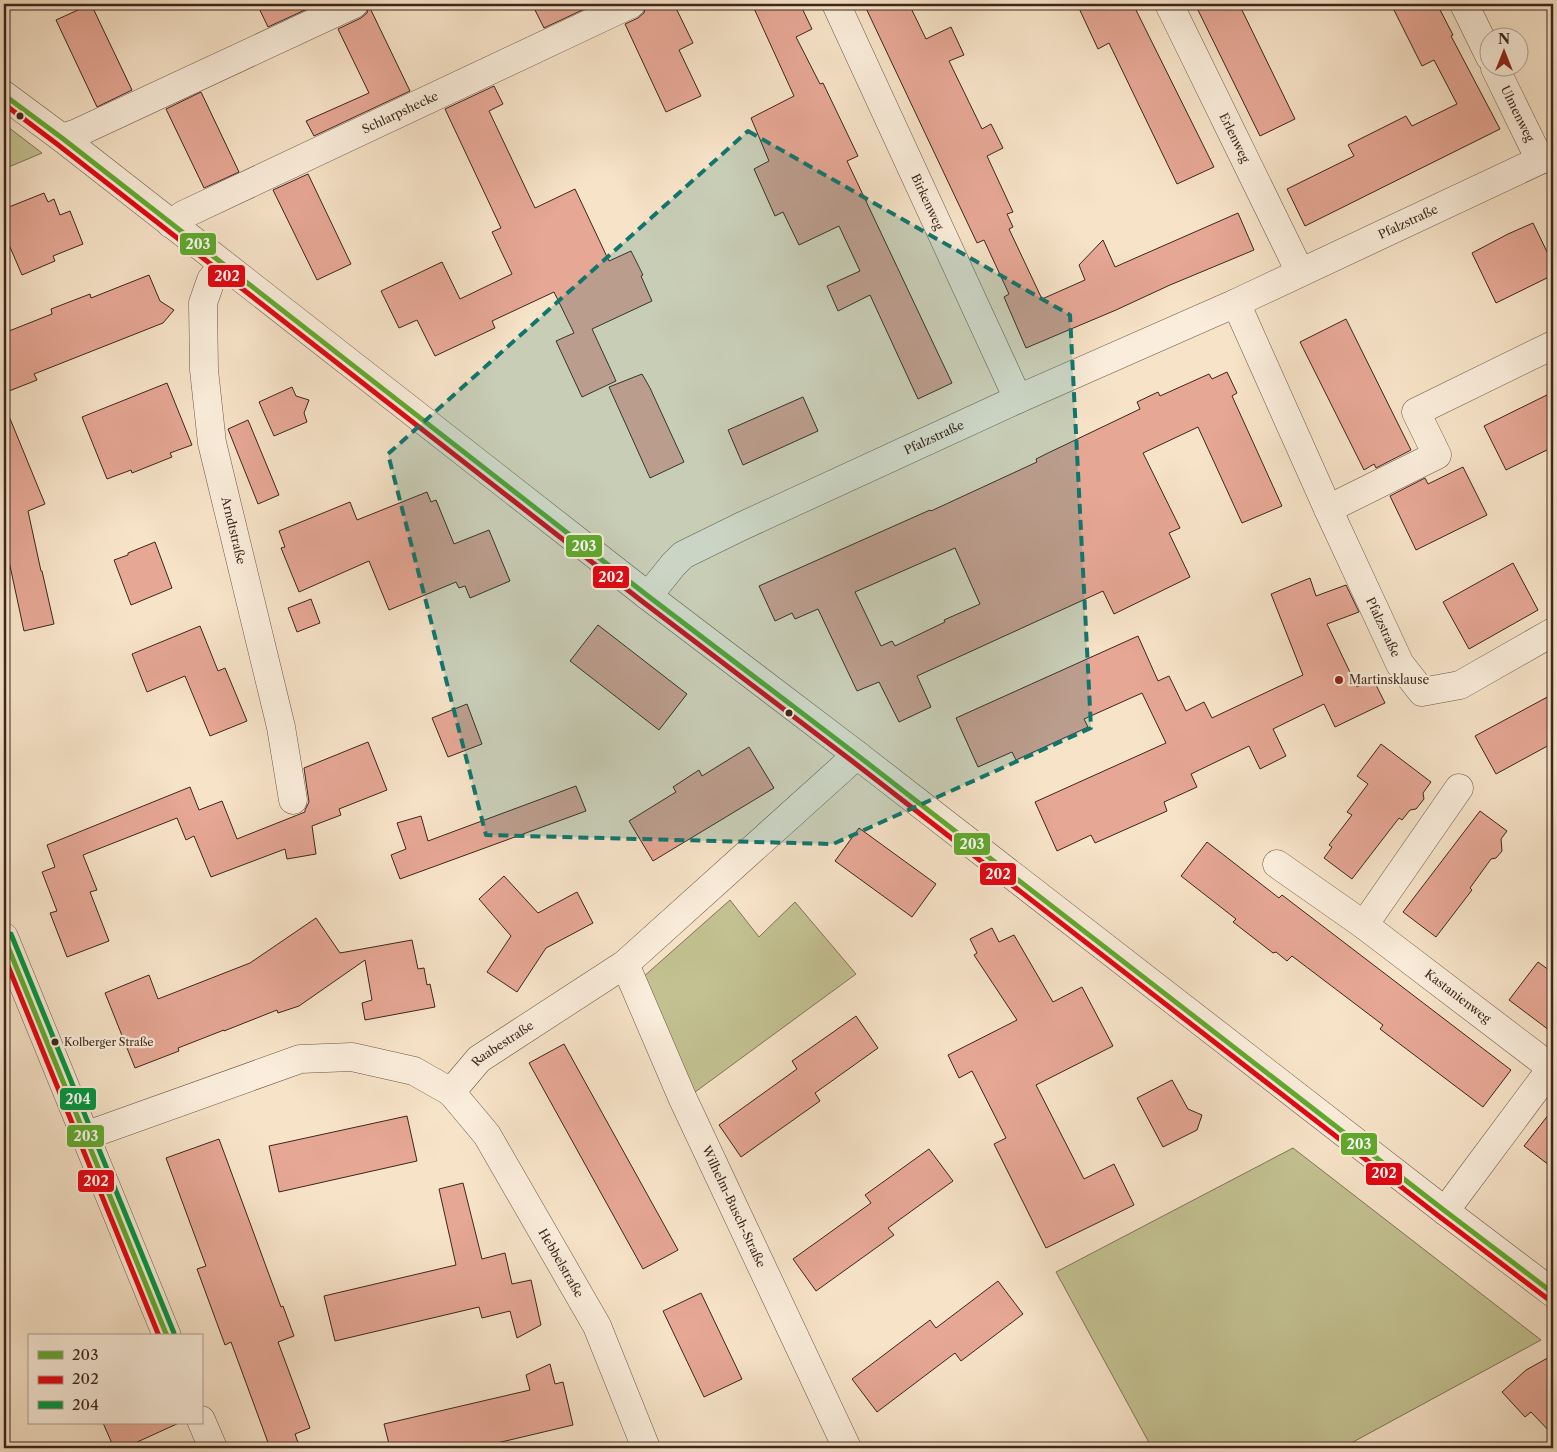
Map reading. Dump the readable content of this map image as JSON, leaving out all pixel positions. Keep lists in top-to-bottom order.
{
  "streets": {
    "street": [
      "Schlarpshecke",
      "Ulmenweg",
      "Erlenweg",
      "Birkenweg",
      "Pfalzstraße",
      "Arndtstraße",
      "Kastanienweg",
      "Raabestraße",
      "Wilhelm-Busch-Straße",
      "Hebbelstraße"
    ]
  },
  "crossings": [
    ["Ulmenweg", "Pfalzstraße"],
    ["Erlenweg", "Pfalzstraße"],
    ["Birkenweg", "Pfalzstraße"],
    ["Raabestraße", "Wilhelm-Busch-Straße"],
    ["Raabestraße", "Hebbelstraße"]
  ],
  "places": ["Martinsklause", "Kolberger Straße"],
  "lines": ["transit line 203", "transit line 202", "transit line 204"],
  "legend": ["203", "202", "204"],
  "north": "top"
}
